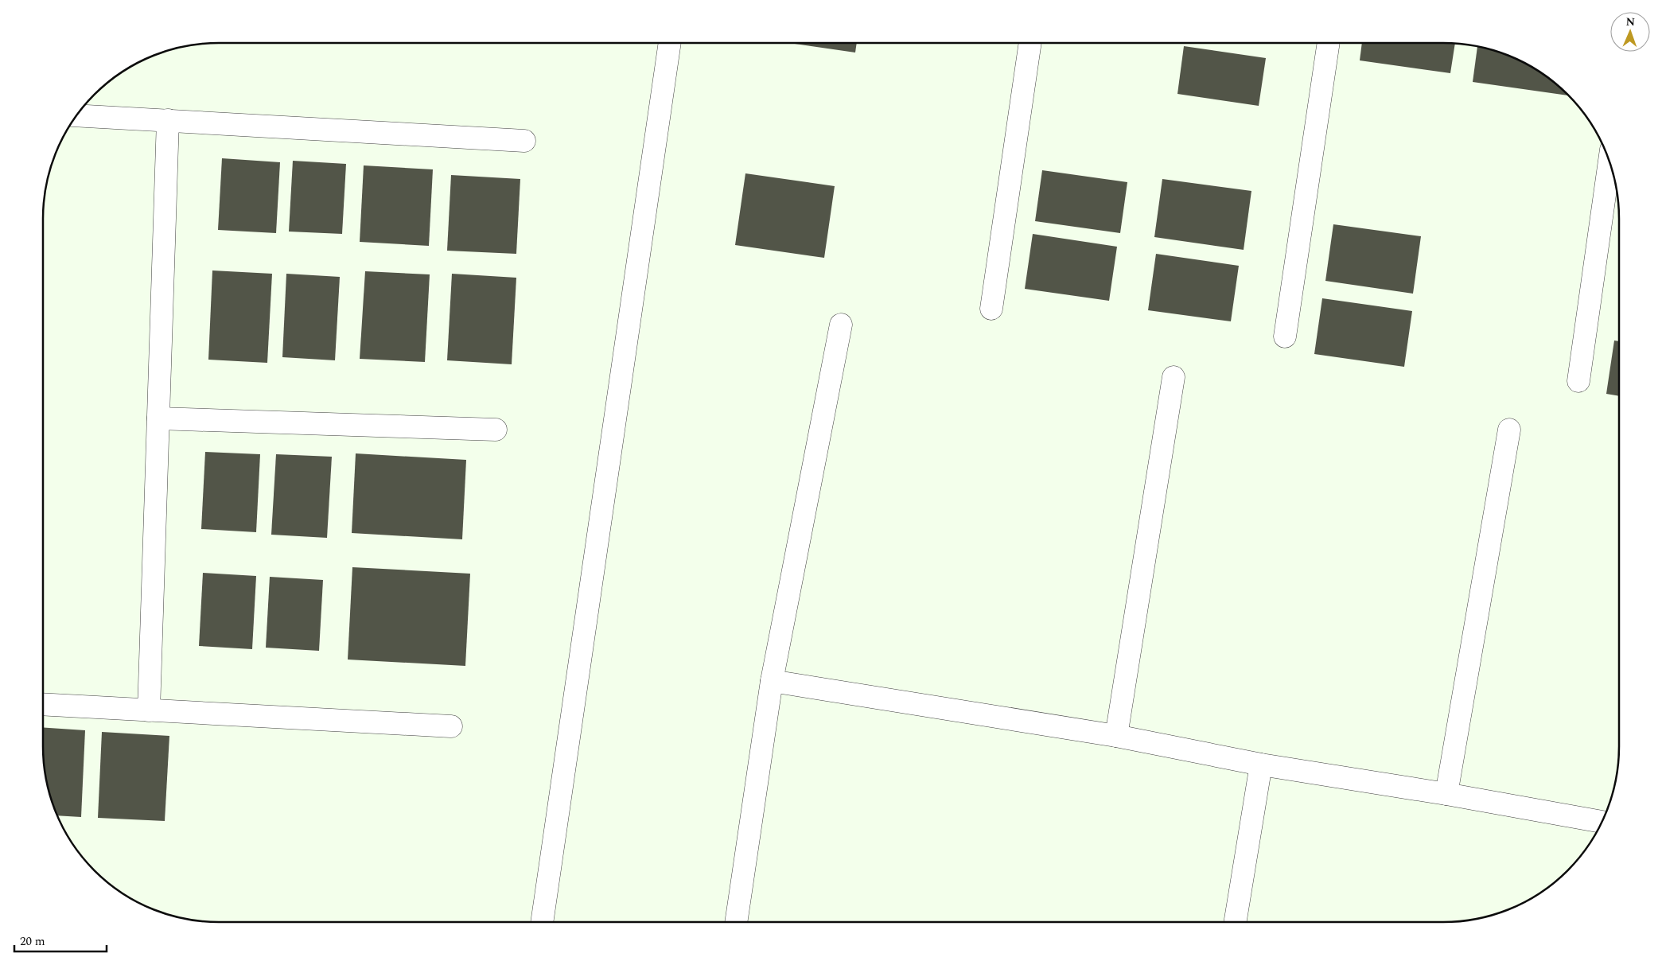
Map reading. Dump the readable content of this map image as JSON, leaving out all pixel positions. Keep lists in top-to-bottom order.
{
  "scale_bar": "20 m",
  "north": "top"
}
